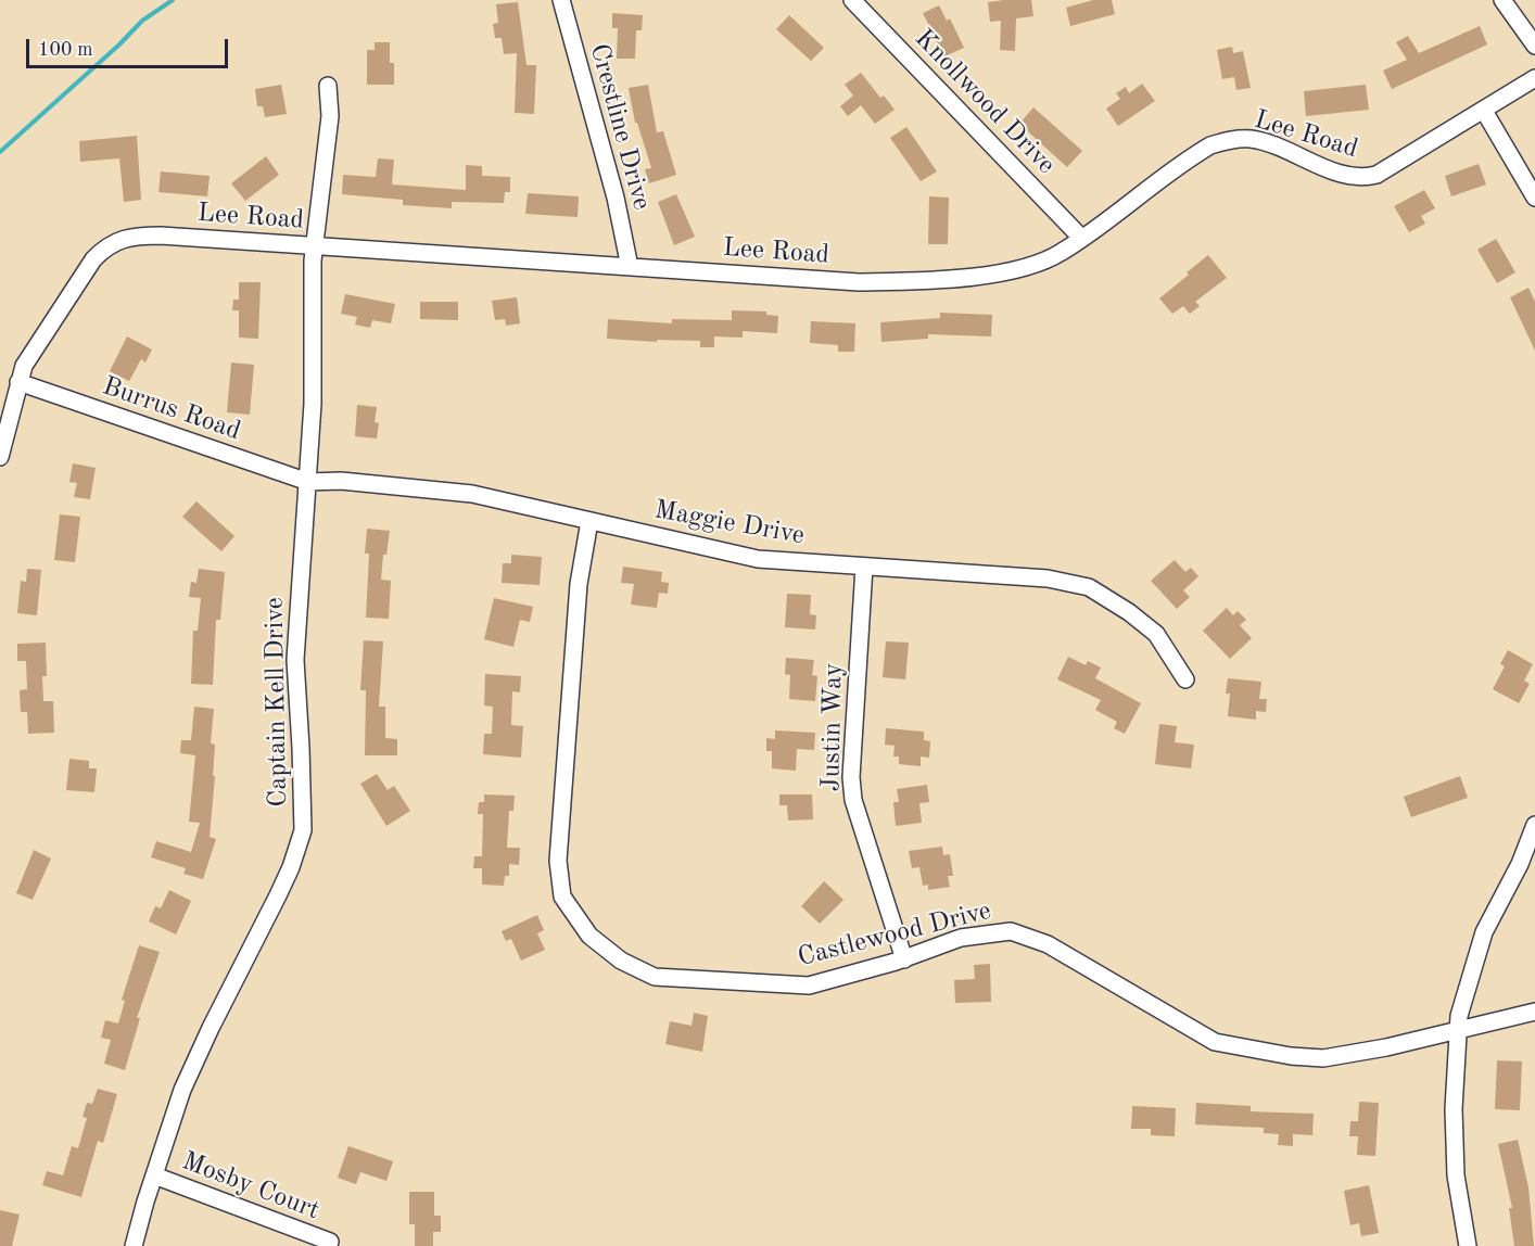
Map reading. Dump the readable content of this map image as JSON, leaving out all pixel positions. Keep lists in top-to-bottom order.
{
  "streets": {
    "street": [
      "Knollwood Drive",
      "Crestline Drive",
      "Lee Road",
      "Burrus Road",
      "Maggie Drive",
      "Captain Kell Drive",
      "Justin Way",
      "Castlewood Drive",
      "Mosby Court"
    ]
  },
  "crossings": [
    ["Knollwood Drive", "Lee Road"],
    ["Crestline Drive", "Lee Road"],
    ["Lee Road", "Burrus Road"],
    ["Lee Road", "Captain Kell Drive"],
    ["Burrus Road", "Maggie Drive"],
    ["Burrus Road", "Captain Kell Drive"],
    ["Maggie Drive", "Captain Kell Drive"],
    ["Maggie Drive", "Justin Way"],
    ["Maggie Drive", "Castlewood Drive"],
    ["Captain Kell Drive", "Mosby Court"],
    ["Justin Way", "Castlewood Drive"]
  ],
  "scale_bar": "100 m"
}
